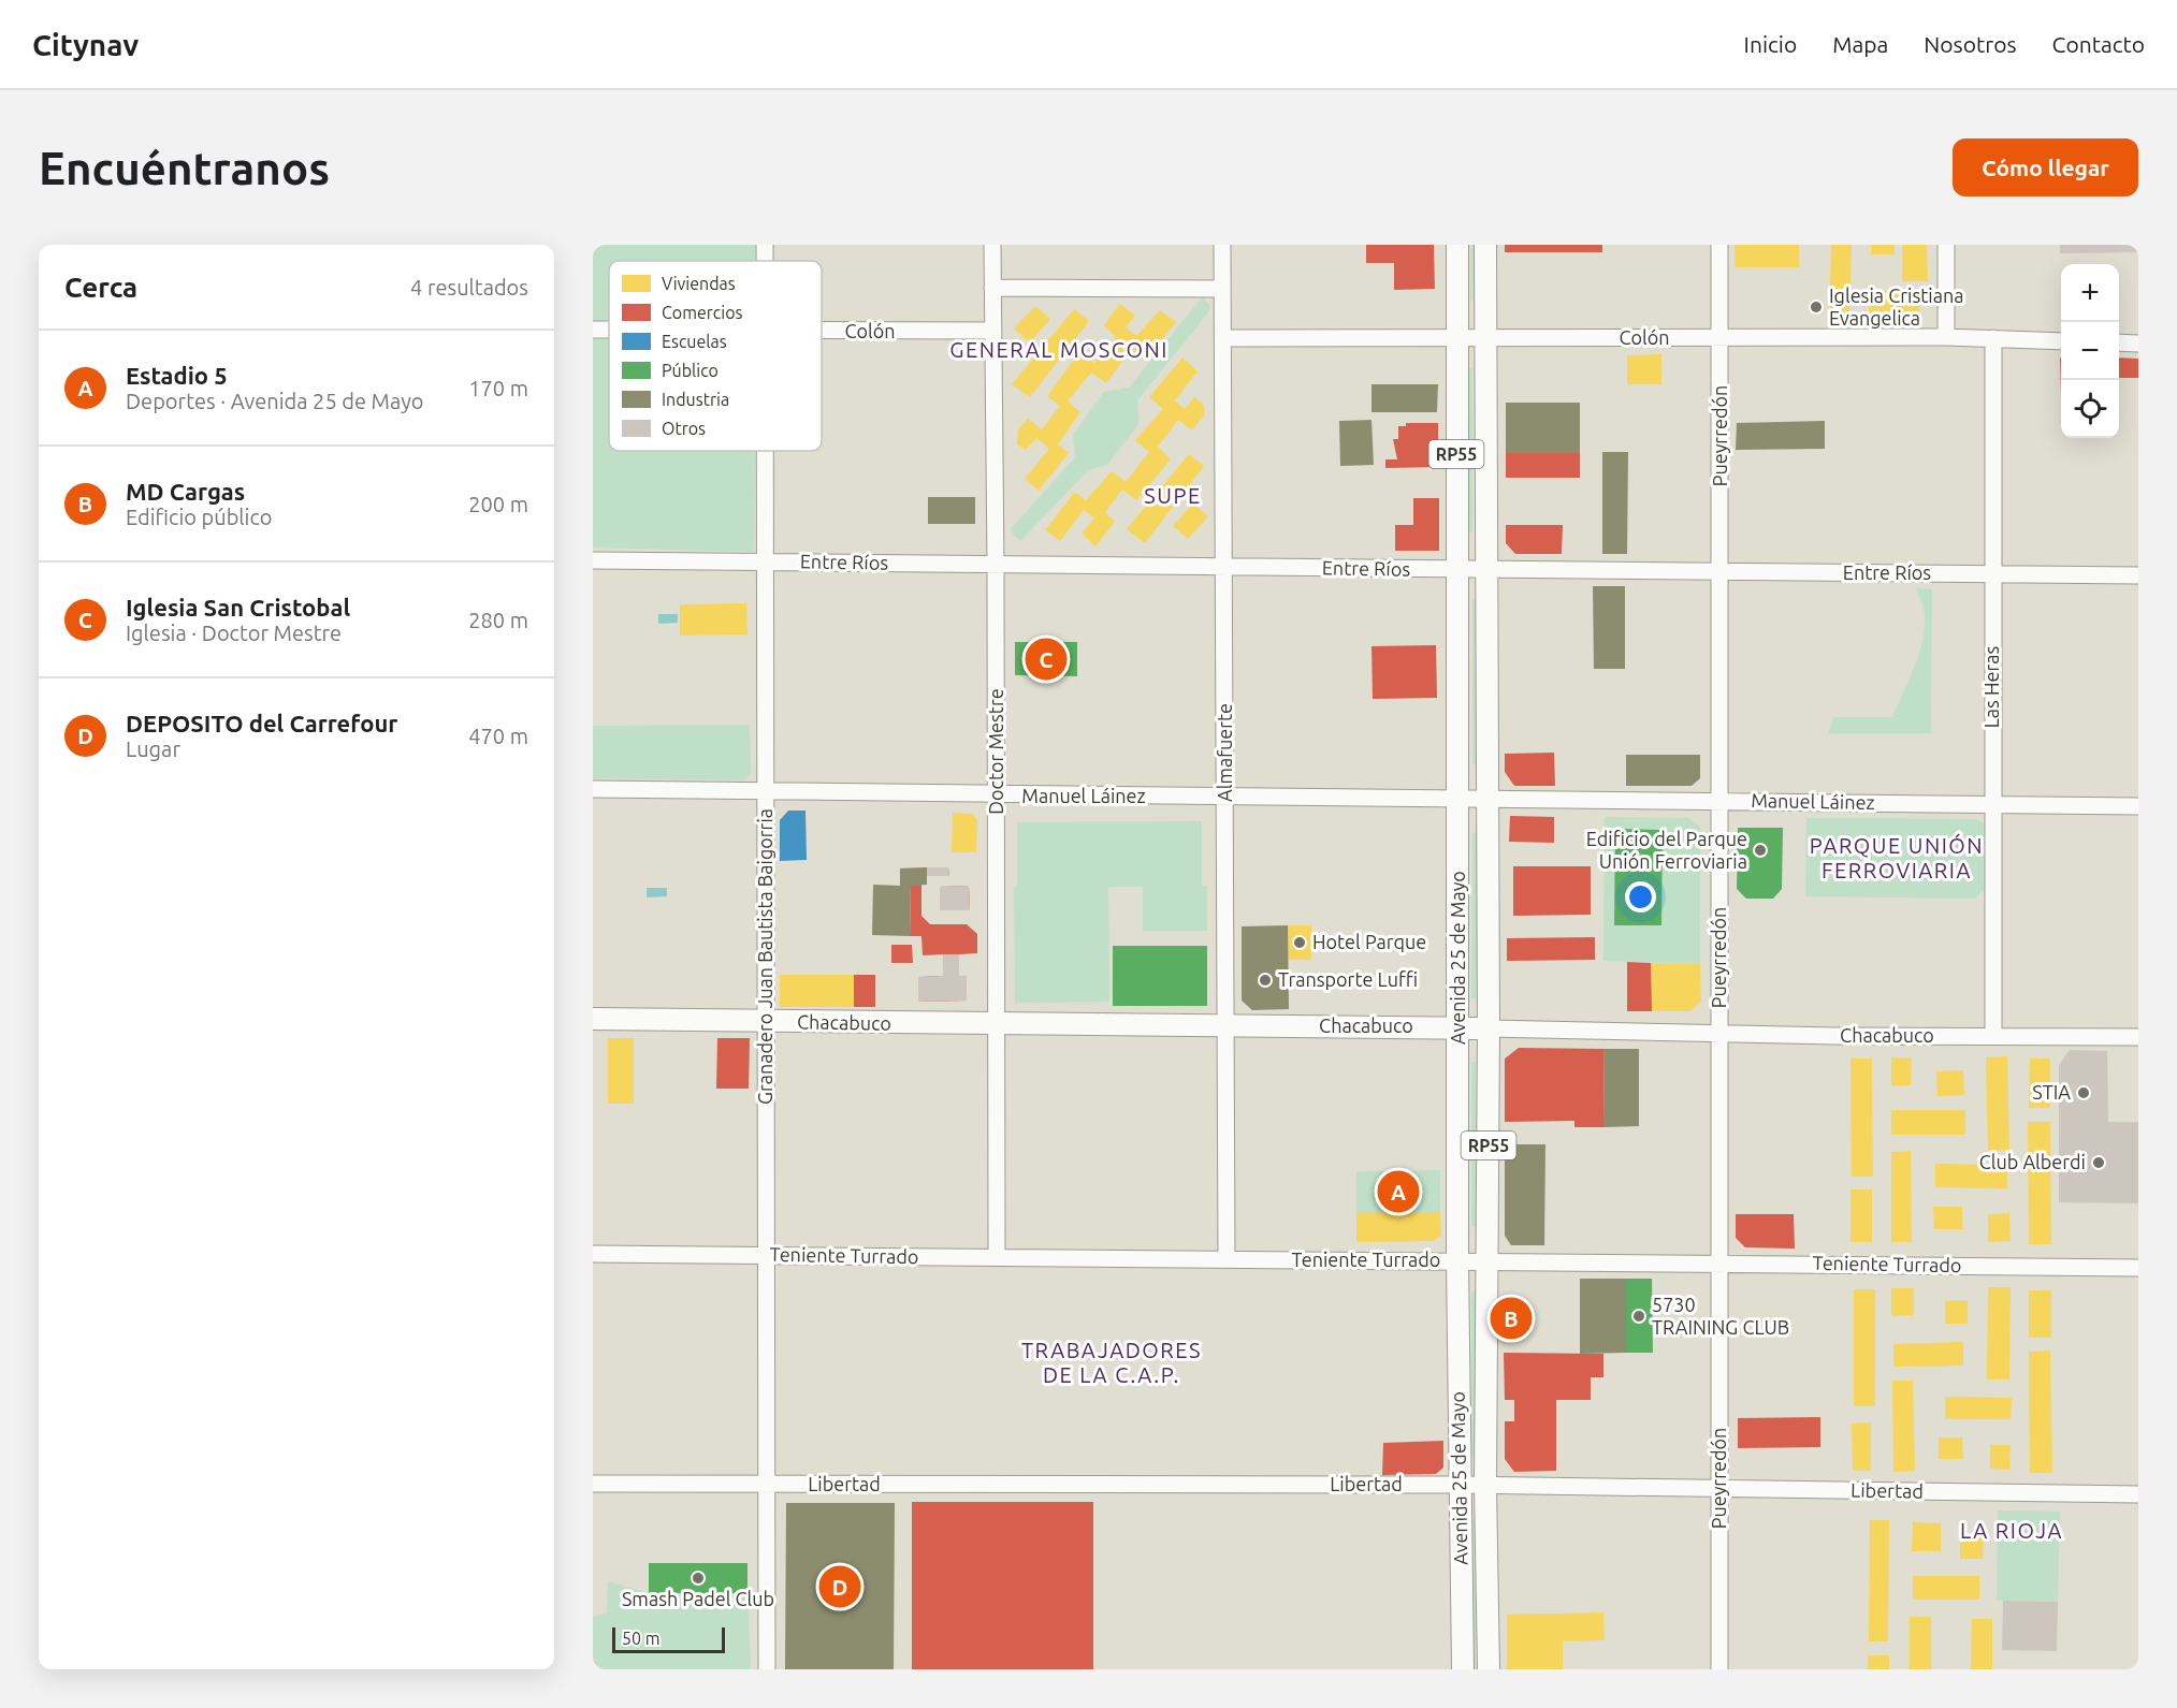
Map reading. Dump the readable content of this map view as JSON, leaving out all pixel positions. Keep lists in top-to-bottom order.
{
  "streets": {
    "main road": ["RP55", "Avenida 25 de Mayo", "Chacabuco"],
    "street": [
      "Colón",
      "Pueyrredón",
      "Entre Ríos",
      "Las Heras",
      "Doctor Mestre",
      "Almafuerte",
      "Manuel Láinez",
      "Granadero Juan Bautista Baigorria",
      "Teniente Turrado",
      "Libertad"
    ]
  },
  "crossings": [
    ["Colón", "Pueyrredón"],
    ["Colón", "Las Heras"],
    ["Colón", "Doctor Mestre"],
    ["Colón", "Almafuerte"],
    ["Colón", "Avenida 25 de Mayo"],
    ["Pueyrredón", "Entre Ríos"],
    ["Pueyrredón", "Manuel Láinez"],
    ["Pueyrredón", "Chacabuco"],
    ["Pueyrredón", "Teniente Turrado"],
    ["Pueyrredón", "Libertad"],
    ["Entre Ríos", "Las Heras"],
    ["Entre Ríos", "Doctor Mestre"],
    ["Entre Ríos", "Almafuerte"],
    ["Entre Ríos", "Granadero Juan Bautista Baigorria"],
    ["Entre Ríos", "Avenida 25 de Mayo"],
    ["Las Heras", "Manuel Láinez"],
    ["Las Heras", "Chacabuco"],
    ["Doctor Mestre", "Manuel Láinez"],
    ["Doctor Mestre", "Chacabuco"],
    ["Doctor Mestre", "Teniente Turrado"],
    ["Almafuerte", "Manuel Láinez"],
    ["Almafuerte", "Chacabuco"],
    ["Almafuerte", "Teniente Turrado"],
    ["Manuel Láinez", "Granadero Juan Bautista Baigorria"],
    ["Manuel Láinez", "Avenida 25 de Mayo"],
    ["Granadero Juan Bautista Baigorria", "Chacabuco"],
    ["Granadero Juan Bautista Baigorria", "Teniente Turrado"],
    ["Granadero Juan Bautista Baigorria", "Libertad"],
    ["Avenida 25 de Mayo", "Chacabuco"],
    ["Avenida 25 de Mayo", "Teniente Turrado"],
    ["Avenida 25 de Mayo", "Libertad"]
  ],
  "districts": [
    "GENERAL MOSCONI",
    "SUPE",
    "PARQUE UNIÓN FERROVIARIA",
    "TRABAJADORES DE LA C.A.P.",
    "LA RIOJA"
  ],
  "places": [
    "Iglesia Cristiana Evangelica",
    "Edificio del Parque Unión Ferroviaria",
    "Hotel Parque",
    "Transporte Luffi",
    "STIA",
    "Club Alberdi",
    "5730 TRAINING CLUB",
    "Smash Padel Club"
  ],
  "legend": [
    "Viviendas",
    "Comercios",
    "Escuelas",
    "Público",
    "Industria",
    "Otros"
  ],
  "scale_bar": "50 m",
  "page": {
    "header": "Citynav",
    "nav": [
      "Inicio",
      "Mapa",
      "Nosotros",
      "Contacto"
    ],
    "buttons": "Cómo llegar",
    "title": "Encuéntranos",
    "heading": ["Cerca", "4 resultados"],
    "map_buttons": ["+", "−"],
    "list": [
      {
        "mark": "A",
        "name": "Estadio 5",
        "note": "Deportes · Avenida 25 de Mayo",
        "value": "170 m"
      },
      {
        "mark": "B",
        "name": "MD Cargas",
        "note": "Edificio público",
        "value": "200 m"
      },
      {
        "mark": "C",
        "name": "Iglesia San Cristobal",
        "note": "Iglesia · Doctor Mestre",
        "value": "280 m"
      },
      {
        "mark": "D",
        "name": "DEPOSITO del Carrefour",
        "note": "Lugar",
        "value": "470 m"
      }
    ],
    "pins": [
      "C",
      "A",
      "B",
      "D"
    ],
    "scale": "50 m"
  }
}
